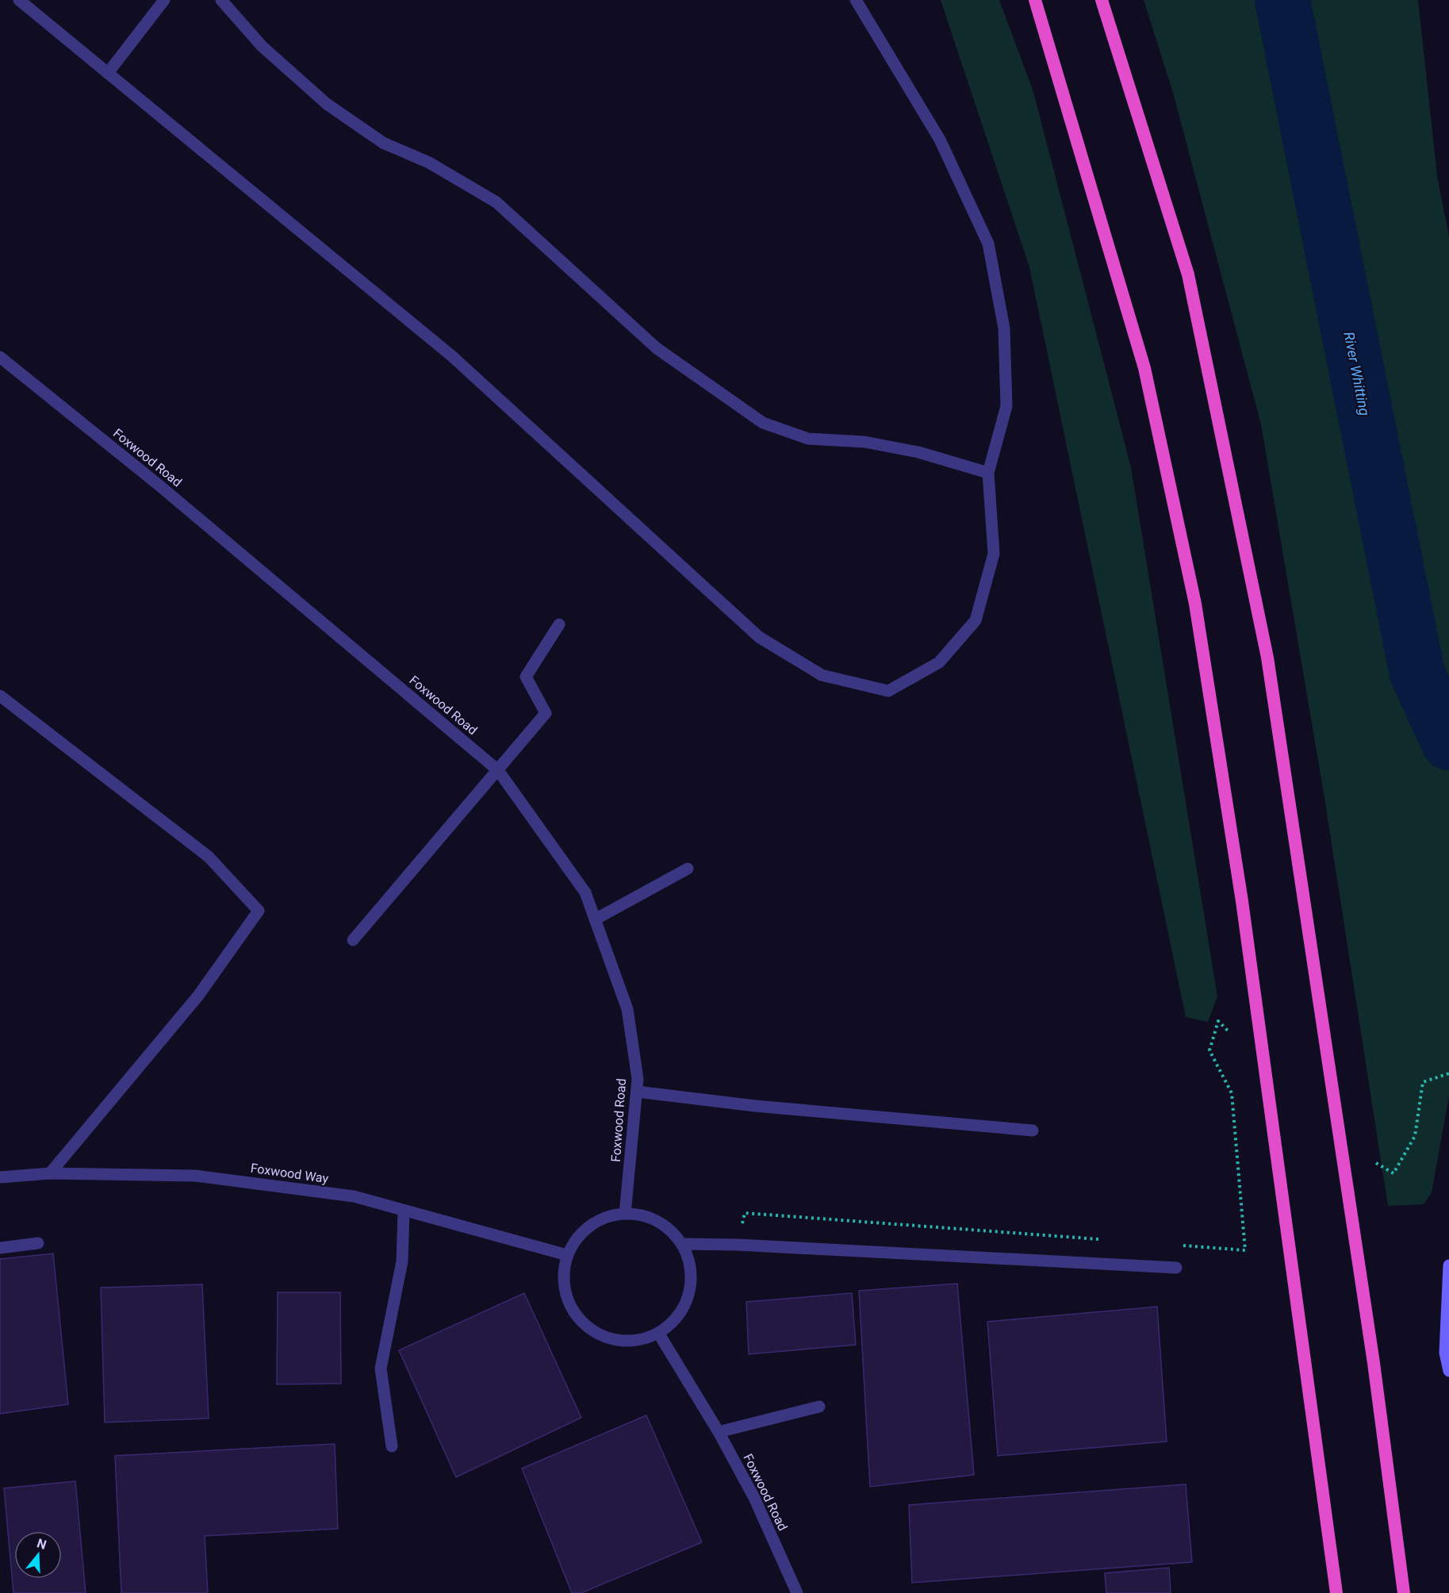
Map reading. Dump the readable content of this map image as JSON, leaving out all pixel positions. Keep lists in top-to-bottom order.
{
  "streets": {
    "street": ["Foxwood Road", "Foxwood Way"]
  },
  "crossings": [
    ["Foxwood Road", "Foxwood Way"]
  ],
  "water": ["River Whitting"],
  "north": "top"
}
